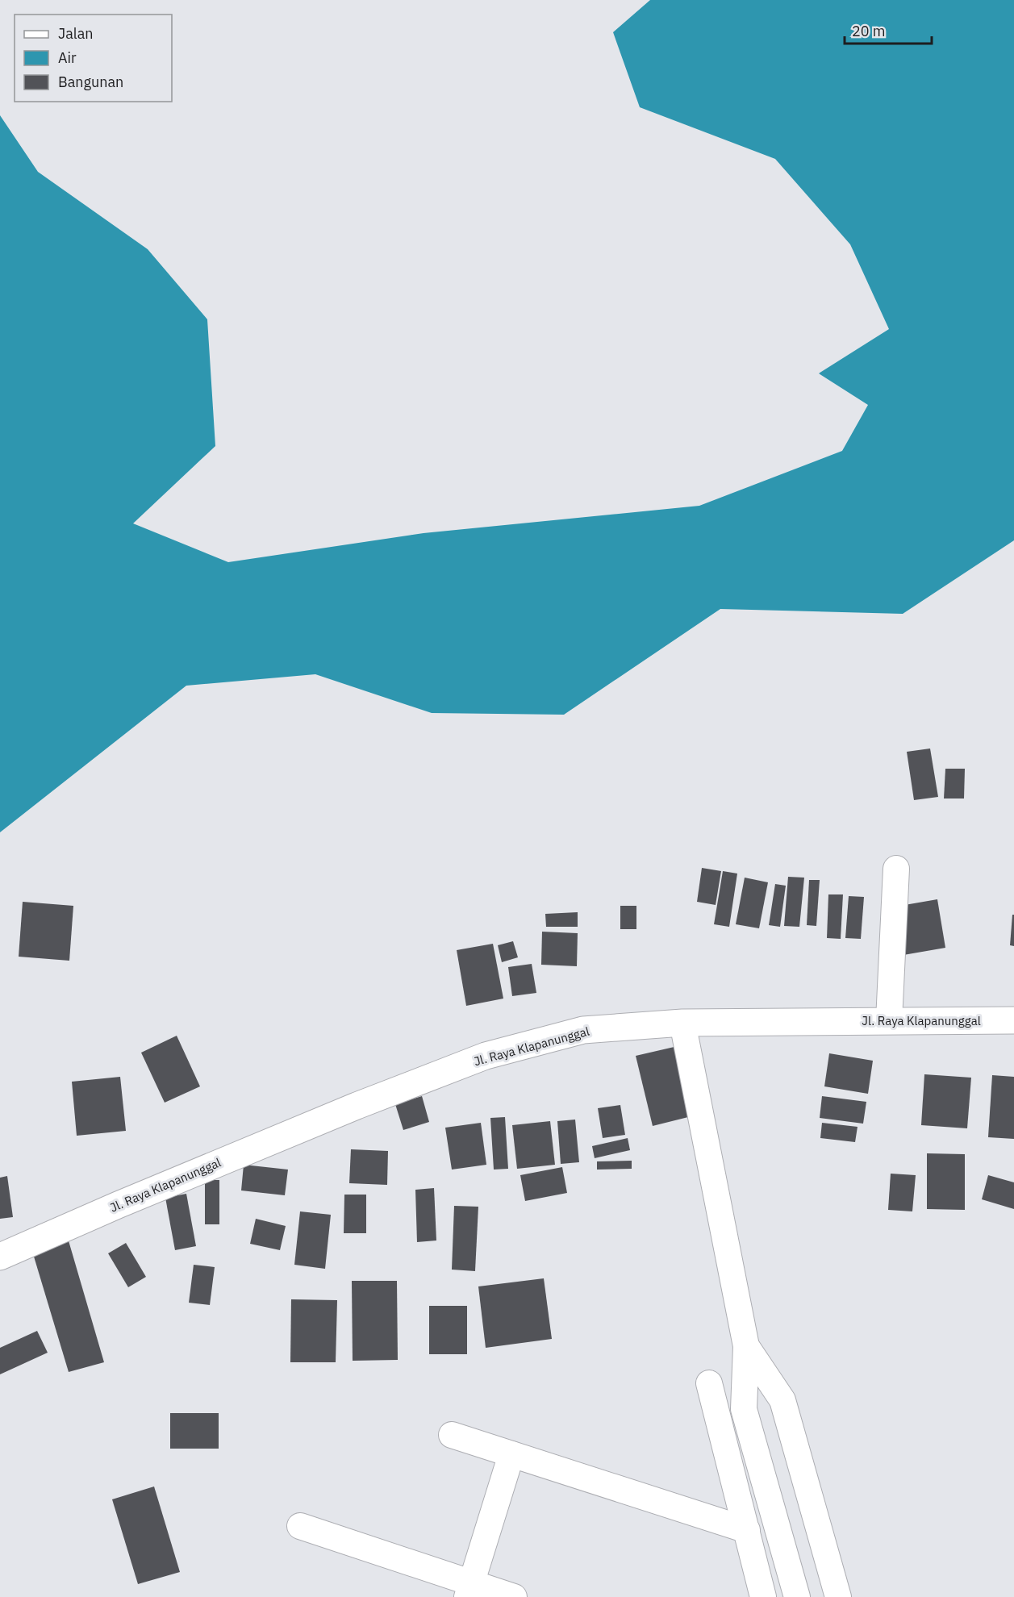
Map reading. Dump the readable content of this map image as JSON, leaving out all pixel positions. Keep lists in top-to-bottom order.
{
  "streets": {
    "street": ["Jl. Raya Klapanunggal"]
  },
  "legend": ["Jalan", "Air", "Bangunan"],
  "scale_bar": "20 m"
}
